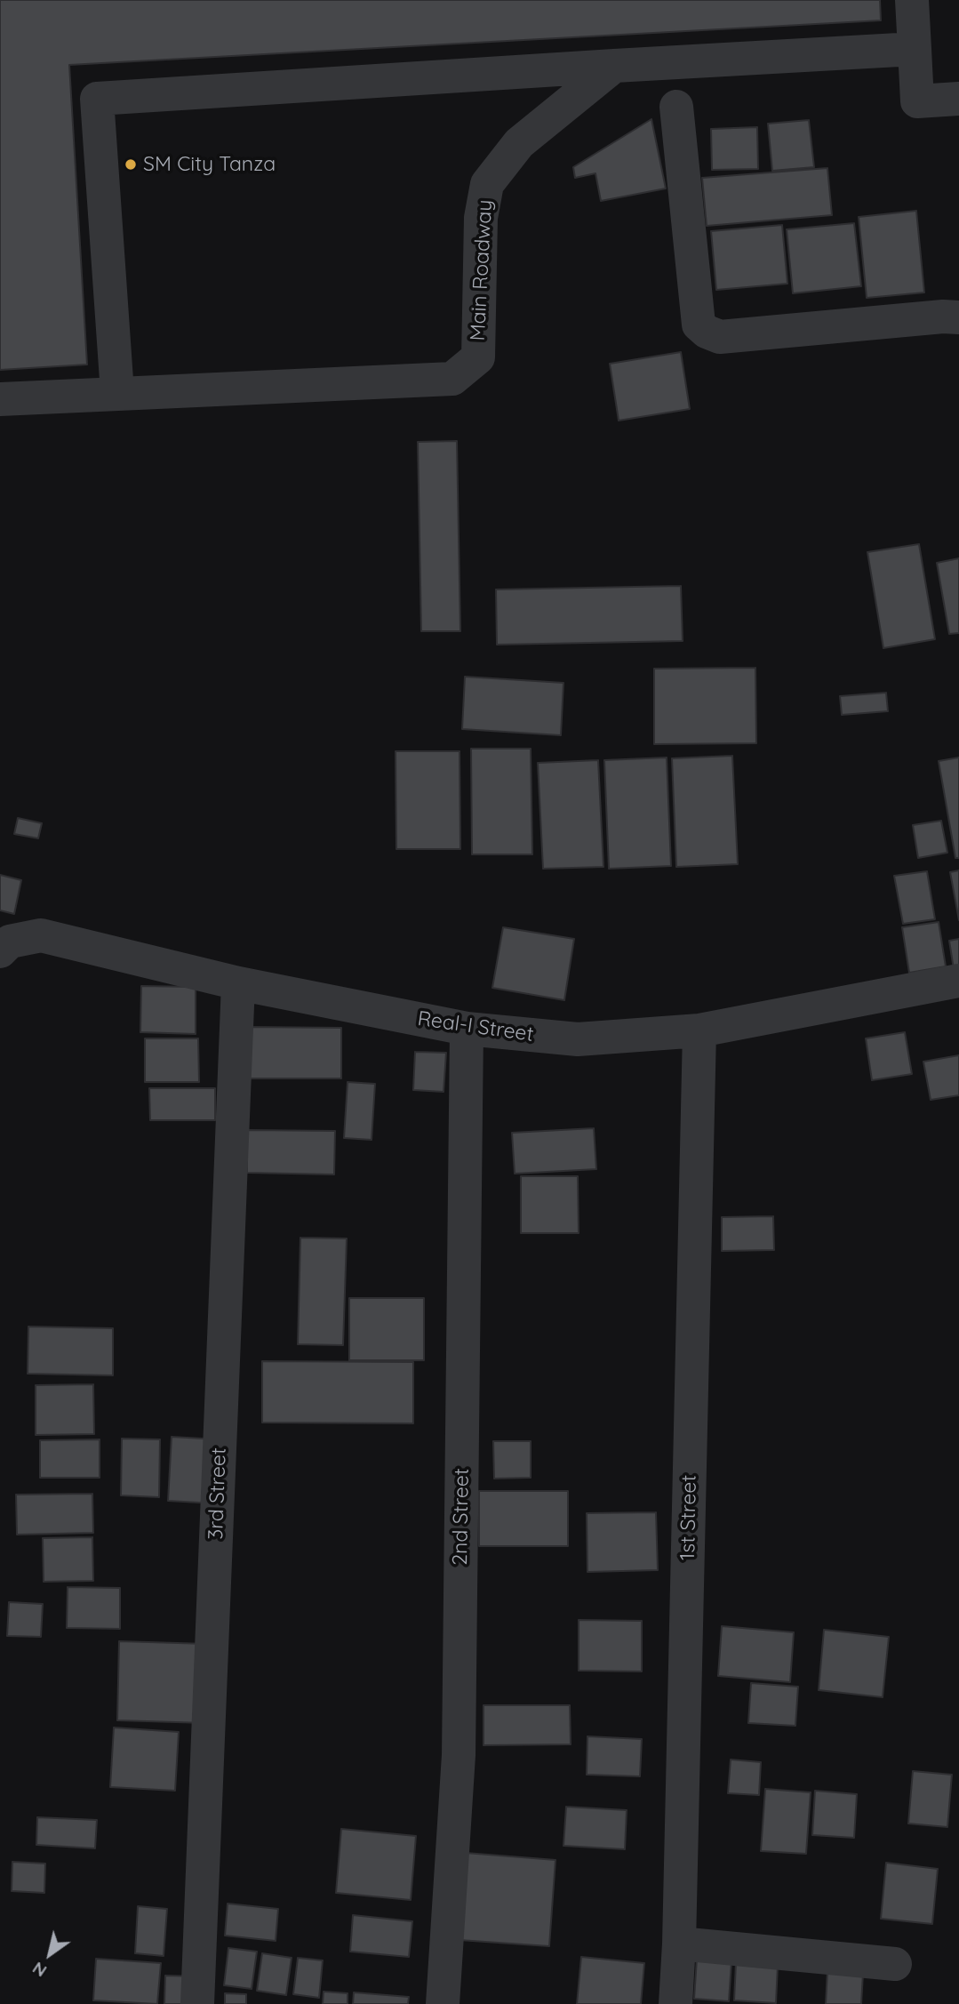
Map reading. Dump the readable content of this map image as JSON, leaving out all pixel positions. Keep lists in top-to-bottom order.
{
  "streets": {
    "street": [
      "Main Roadway",
      "Real-I Street",
      "3rd Street",
      "2nd Street",
      "1st Street"
    ]
  },
  "crossings": [
    ["Real-I Street", "3rd Street"],
    ["Real-I Street", "2nd Street"],
    ["Real-I Street", "1st Street"]
  ],
  "places": ["SM City Tanza"],
  "north": "bottom left"
}
